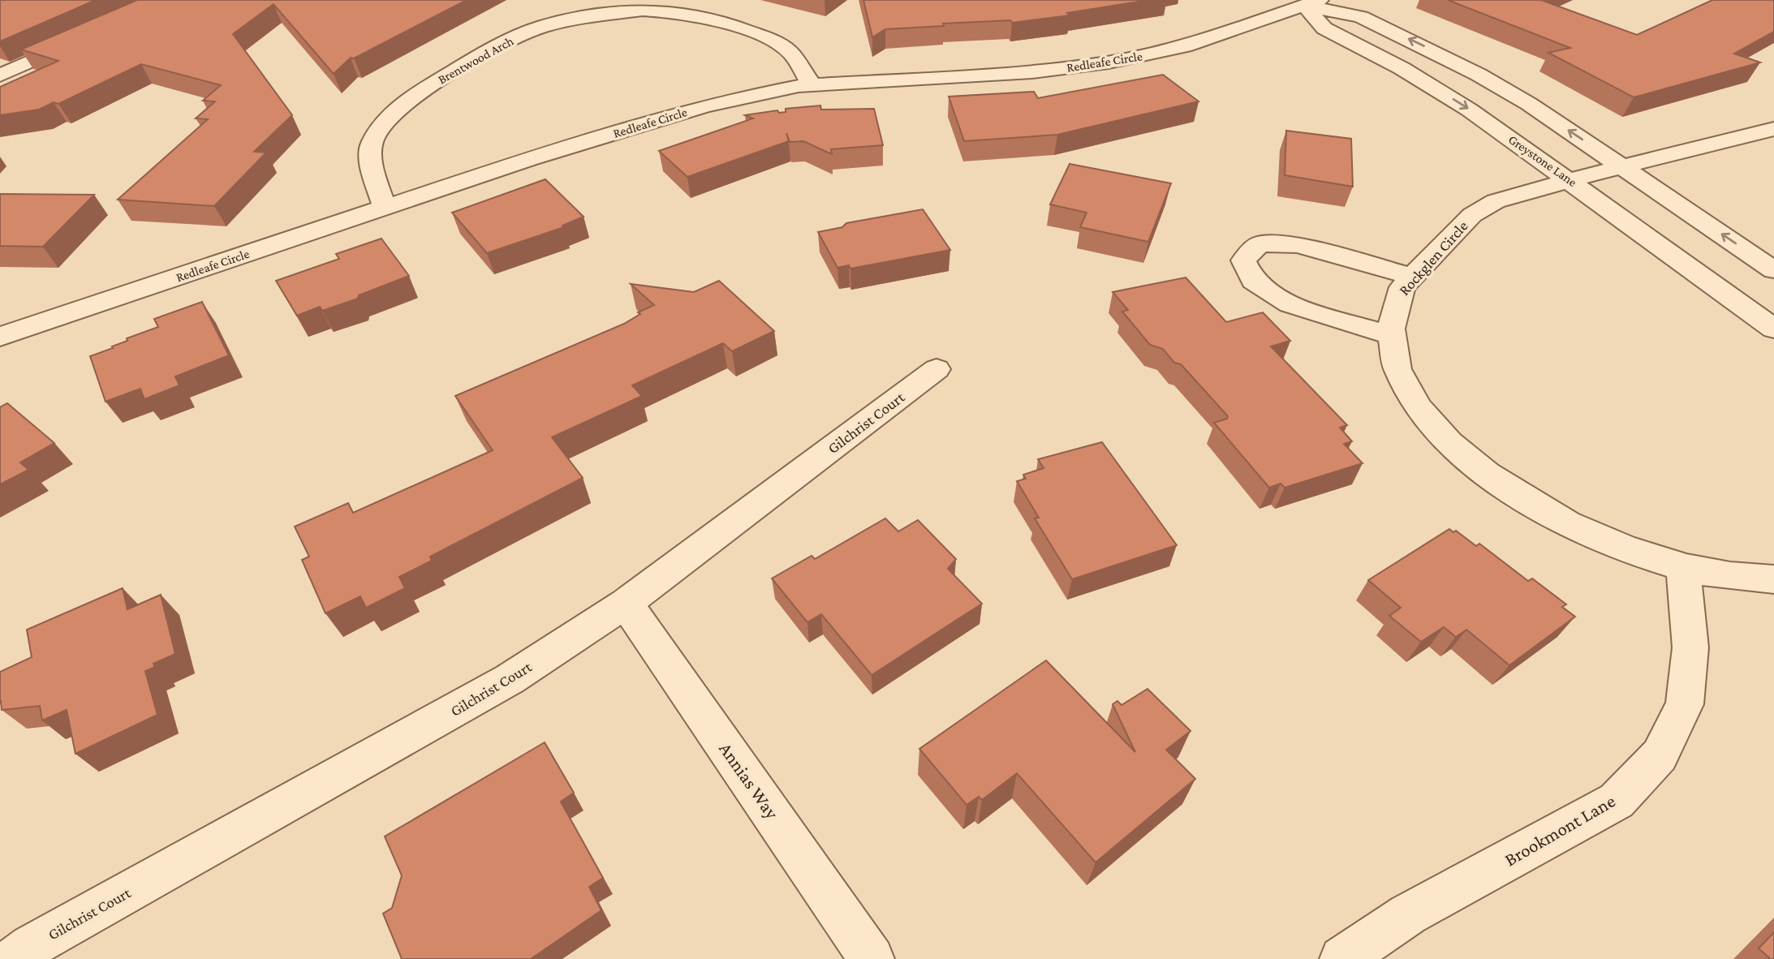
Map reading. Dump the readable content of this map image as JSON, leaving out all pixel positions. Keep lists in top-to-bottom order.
{
  "streets": {
    "street": [
      "Brentwood Arch",
      "Redleafe Circle",
      "Greystone Lane",
      "Rockglen Circle",
      "Gilchrist Court",
      "Annias Way",
      "Brookmont Lane"
    ]
  },
  "crossings": [
    ["Brentwood Arch", "Redleafe Circle"],
    ["Redleafe Circle", "Greystone Lane"],
    ["Greystone Lane", "Rockglen Circle"],
    ["Rockglen Circle", "Brookmont Lane"],
    ["Gilchrist Court", "Annias Way"]
  ]
}
